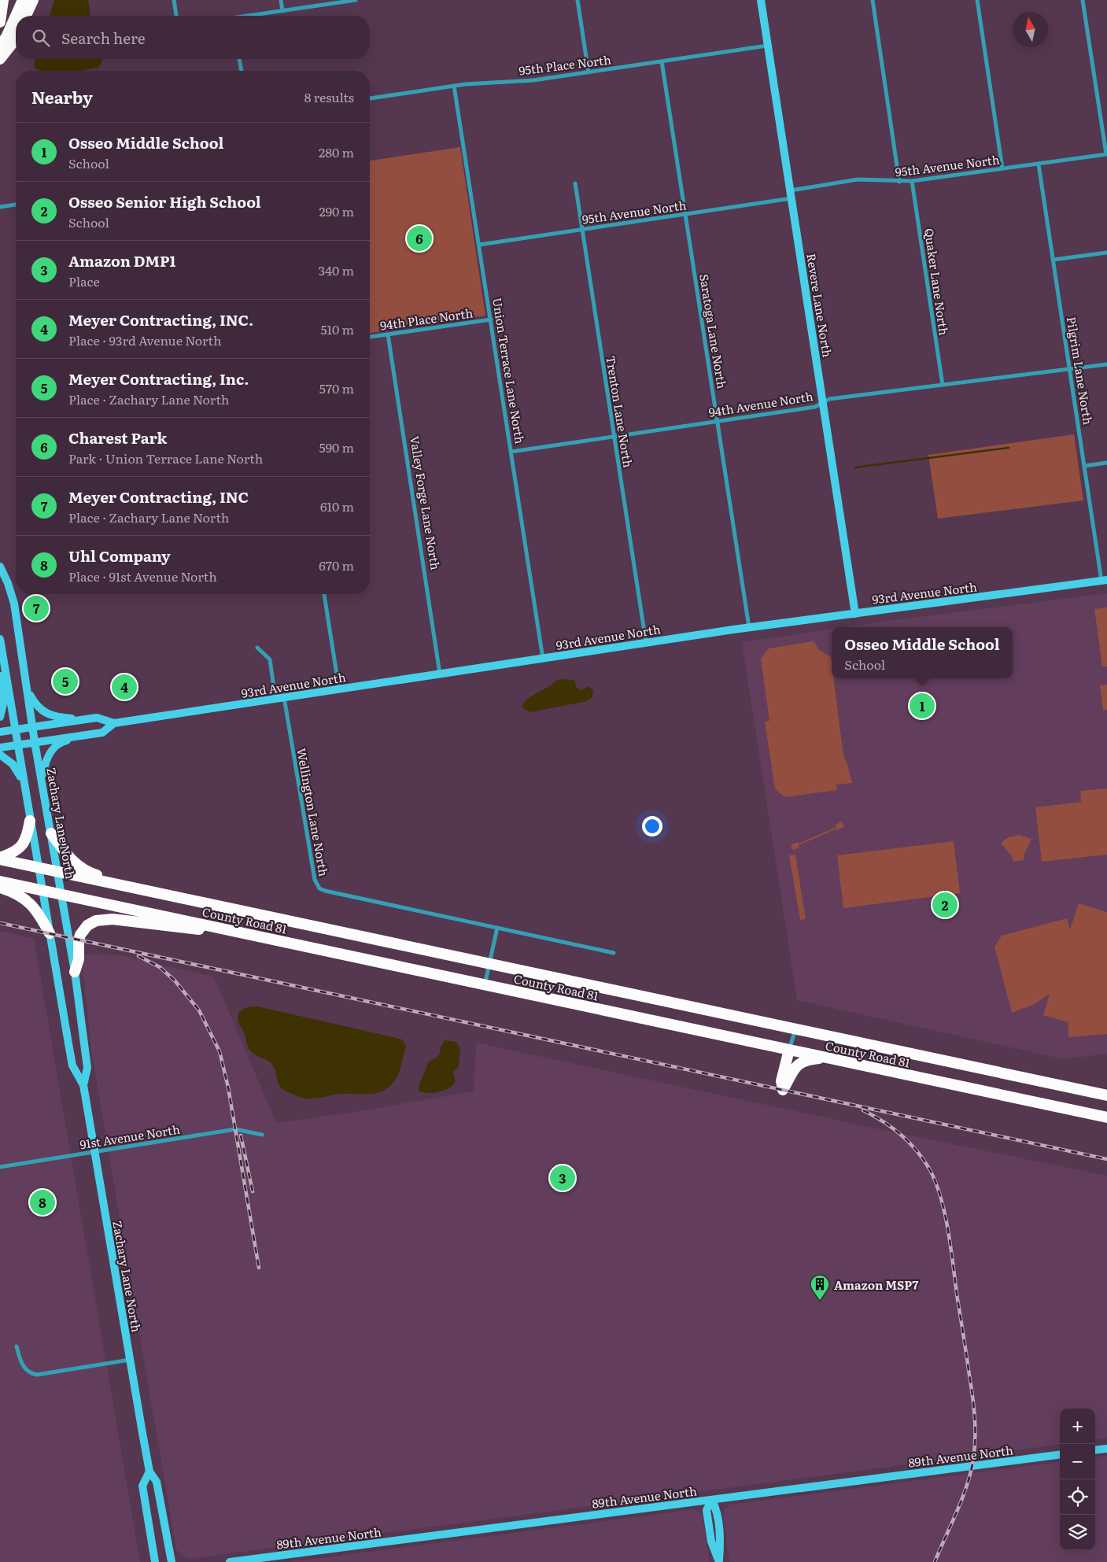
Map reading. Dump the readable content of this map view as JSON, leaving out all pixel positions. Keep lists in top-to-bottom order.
{
  "streets": {
    "highway": ["County Road 81"],
    "street": [
      "95th Place North",
      "95th Avenue North",
      "Quaker Lane North",
      "Revere Lane North",
      "94th Place North",
      "Saratoga Lane North",
      "Union Terrace Lane North",
      "Pilgrim Lane North",
      "94th Avenue North",
      "Trenton Lane North",
      "Valley Forge Lane North",
      "93rd Avenue North",
      "Wellington Lane North",
      "Zachary Lane North",
      "91st Avenue North",
      "89th Avenue North"
    ]
  },
  "crossings": [
    ["95th Place North", "Revere Lane North"],
    ["95th Place North", "Saratoga Lane North"],
    ["95th Place North", "Union Terrace Lane North"],
    ["95th Avenue North", "Quaker Lane North"],
    ["95th Avenue North", "Revere Lane North"],
    ["95th Avenue North", "Saratoga Lane North"],
    ["95th Avenue North", "Union Terrace Lane North"],
    ["95th Avenue North", "Pilgrim Lane North"],
    ["95th Avenue North", "Trenton Lane North"],
    ["Quaker Lane North", "94th Avenue North"],
    ["Revere Lane North", "94th Avenue North"],
    ["Revere Lane North", "93rd Avenue North"],
    ["94th Place North", "Union Terrace Lane North"],
    ["94th Place North", "Valley Forge Lane North"],
    ["Saratoga Lane North", "94th Avenue North"],
    ["Saratoga Lane North", "93rd Avenue North"],
    ["Union Terrace Lane North", "94th Avenue North"],
    ["Union Terrace Lane North", "93rd Avenue North"],
    ["Pilgrim Lane North", "94th Avenue North"],
    ["Pilgrim Lane North", "93rd Avenue North"],
    ["94th Avenue North", "Trenton Lane North"],
    ["Trenton Lane North", "93rd Avenue North"],
    ["Valley Forge Lane North", "93rd Avenue North"],
    ["93rd Avenue North", "Wellington Lane North"],
    ["93rd Avenue North", "Zachary Lane North"],
    ["Zachary Lane North", "County Road 81"],
    ["Zachary Lane North", "91st Avenue North"]
  ],
  "places": {
    "building": ["Amazon MSP7"]
  },
  "north": "top",
  "page": {
    "search": "Search here",
    "heading": ["Nearby", "8 results"],
    "list": [
      {
        "mark": "1",
        "name": "Osseo Middle School",
        "note": "School",
        "value": "280 m"
      },
      {
        "mark": "2",
        "name": "Osseo Senior High School",
        "note": "School",
        "value": "290 m"
      },
      {
        "mark": "3",
        "name": "Amazon DMP1",
        "note": "Place",
        "value": "340 m"
      },
      {
        "mark": "4",
        "name": "Meyer Contracting, INC.",
        "note": "Place · 93rd Avenue North",
        "value": "510 m"
      },
      {
        "mark": "5",
        "name": "Meyer Contracting, Inc.",
        "note": "Place · Zachary Lane North",
        "value": "570 m"
      },
      {
        "mark": "6",
        "name": "Charest Park",
        "note": "Park · Union Terrace Lane North",
        "value": "590 m"
      },
      {
        "mark": "7",
        "name": "Meyer Contracting, INC",
        "note": "Place · Zachary Lane North",
        "value": "610 m"
      },
      {
        "mark": "8",
        "name": "Uhl Company",
        "note": "Place · 91st Avenue North",
        "value": "670 m"
      }
    ],
    "pins": [
      "6",
      "7",
      "5",
      "4",
      "1",
      "2",
      "3",
      "8"
    ],
    "popup": ["Osseo Middle School", "School"],
    "map_buttons": ["+", "−"]
  }
}
